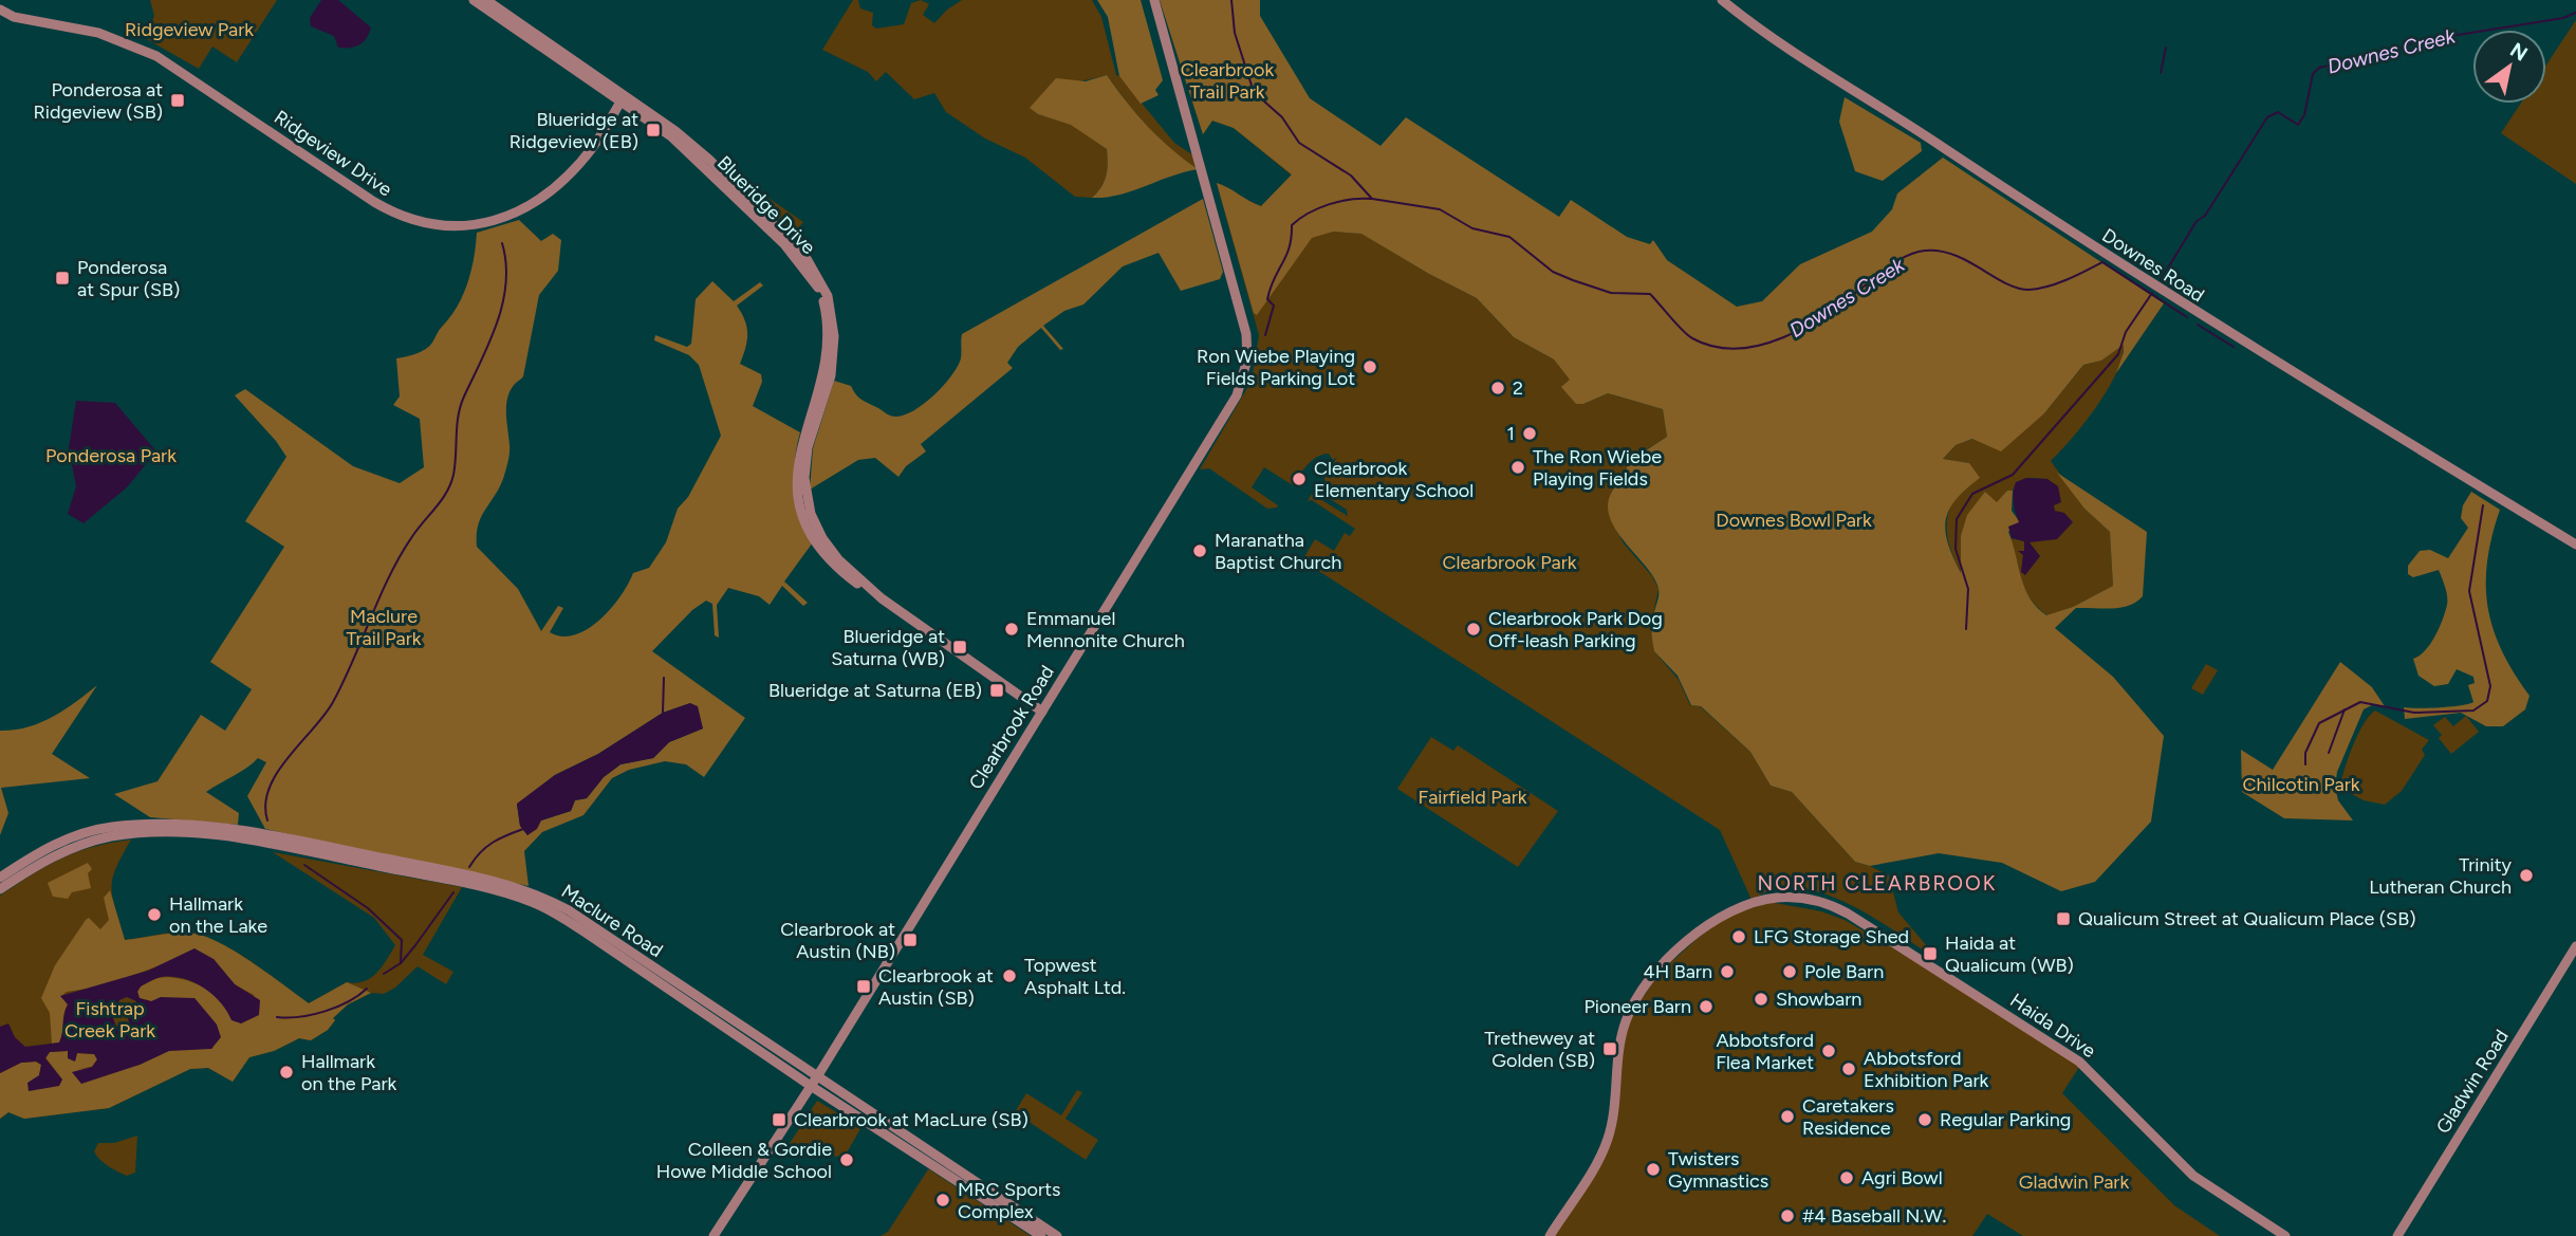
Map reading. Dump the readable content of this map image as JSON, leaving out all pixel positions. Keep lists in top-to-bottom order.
{
  "streets": {
    "main road": [
      "Ridgeview Drive",
      "Blueridge Drive",
      "Downes Road",
      "Clearbrook Road",
      "Maclure Road",
      "Haida Drive",
      "Gladwin Road"
    ]
  },
  "crossings": [
    ["Ridgeview Drive", "Blueridge Drive"],
    ["Blueridge Drive", "Clearbrook Road"],
    ["Clearbrook Road", "Maclure Road"]
  ],
  "districts": ["NORTH CLEARBROOK"],
  "water": ["Downes Creek"],
  "parks": [
    "Ridgeview Park",
    "Clearbrook Trail Park",
    "Ponderosa Park",
    "Downes Bowl Park",
    "Clearbrook Park",
    "Maclure Trail Park",
    "Chilcotin Park",
    "Fairfield Park",
    "Fishtrap Creek Park",
    "Gladwin Park"
  ],
  "places": {
    "transit": [
      "Ponderosa at Ridgeview (SB)",
      "Blueridge at Ridgeview (EB)",
      "Ponderosa at Spur (SB)",
      "Blueridge at Saturna (WB)",
      "Blueridge at Saturna (EB)",
      "Qualicum Street at Qualicum Place (SB)",
      "Clearbrook at Austin (NB)",
      "Haida at Qualicum (WB)",
      "Clearbrook at Austin (SB)",
      "Trethewey at Golden (SB)",
      "Clearbrook at MacLure (SB)"
    ],
    "other": [
      "Ron Wiebe Playing Fields Parking Lot",
      "2",
      "1",
      "The Ron Wiebe Playing Fields",
      "Clearbrook Elementary School",
      "Maranatha Baptist Church",
      "Emmanuel Mennonite Church",
      "Clearbrook Park Dog Off-leash Parking",
      "Trinity Lutheran Church",
      "Hallmark on the Lake",
      "LFG Storage Shed",
      "4H Barn",
      "Pole Barn",
      "Topwest Asphalt Ltd.",
      "Showbarn",
      "Pioneer Barn",
      "Abbotsford Flea Market",
      "Abbotsford Exhibition Park",
      "Hallmark on the Park",
      "Caretakers Residence",
      "Regular Parking",
      "Colleen & Gordie Howe Middle School",
      "Twisters Gymnastics",
      "Agri Bowl",
      "MRC Sports Complex",
      "#4 Baseball N.W."
    ]
  },
  "north": "top right"
}
